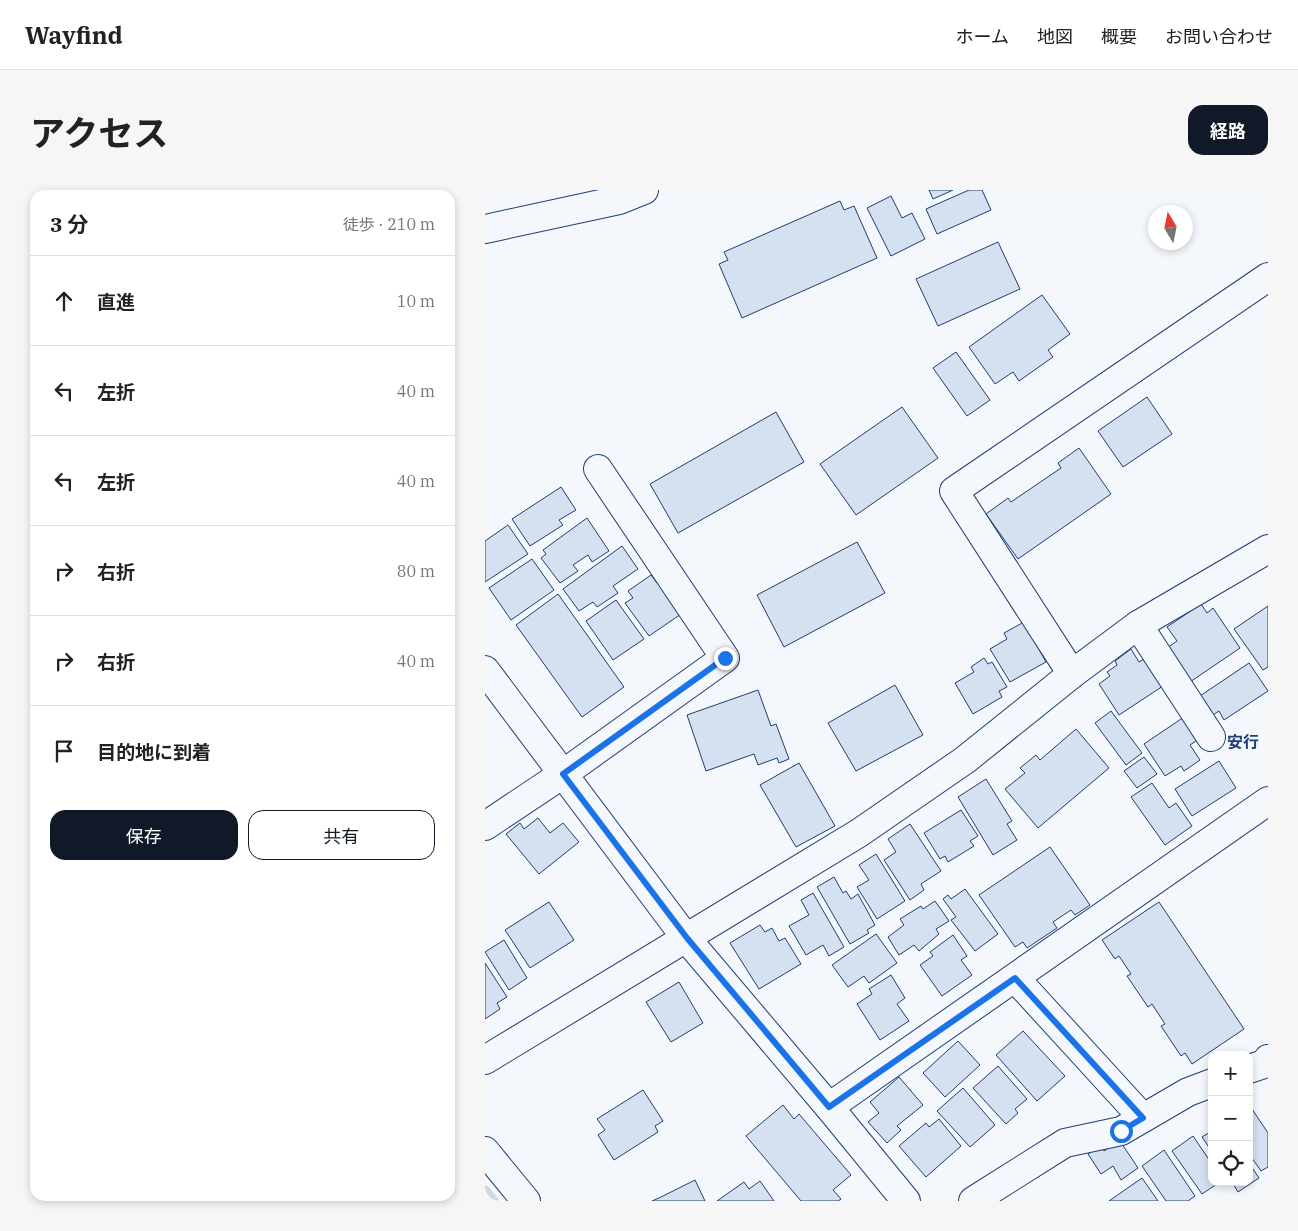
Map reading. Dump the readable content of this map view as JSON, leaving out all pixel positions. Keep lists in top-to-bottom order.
{
  "districts": ["安行"],
  "north": "top",
  "page": {
    "header": "Wayfind",
    "nav": [
      "ホーム",
      "地図",
      "概要",
      "お問い合わせ"
    ],
    "title": "アクセス",
    "buttons": [
      "経路",
      ["保存", "共有"]
    ],
    "heading": ["3 分", "徒歩 · 210 m"],
    "list": [
      ["直進", "10 m"],
      ["左折", "40 m"],
      ["左折", "40 m"],
      ["右折", "80 m"],
      ["右折", "40 m"],
      "目的地に到着"
    ],
    "map_buttons": ["+", "−"]
  }
}
